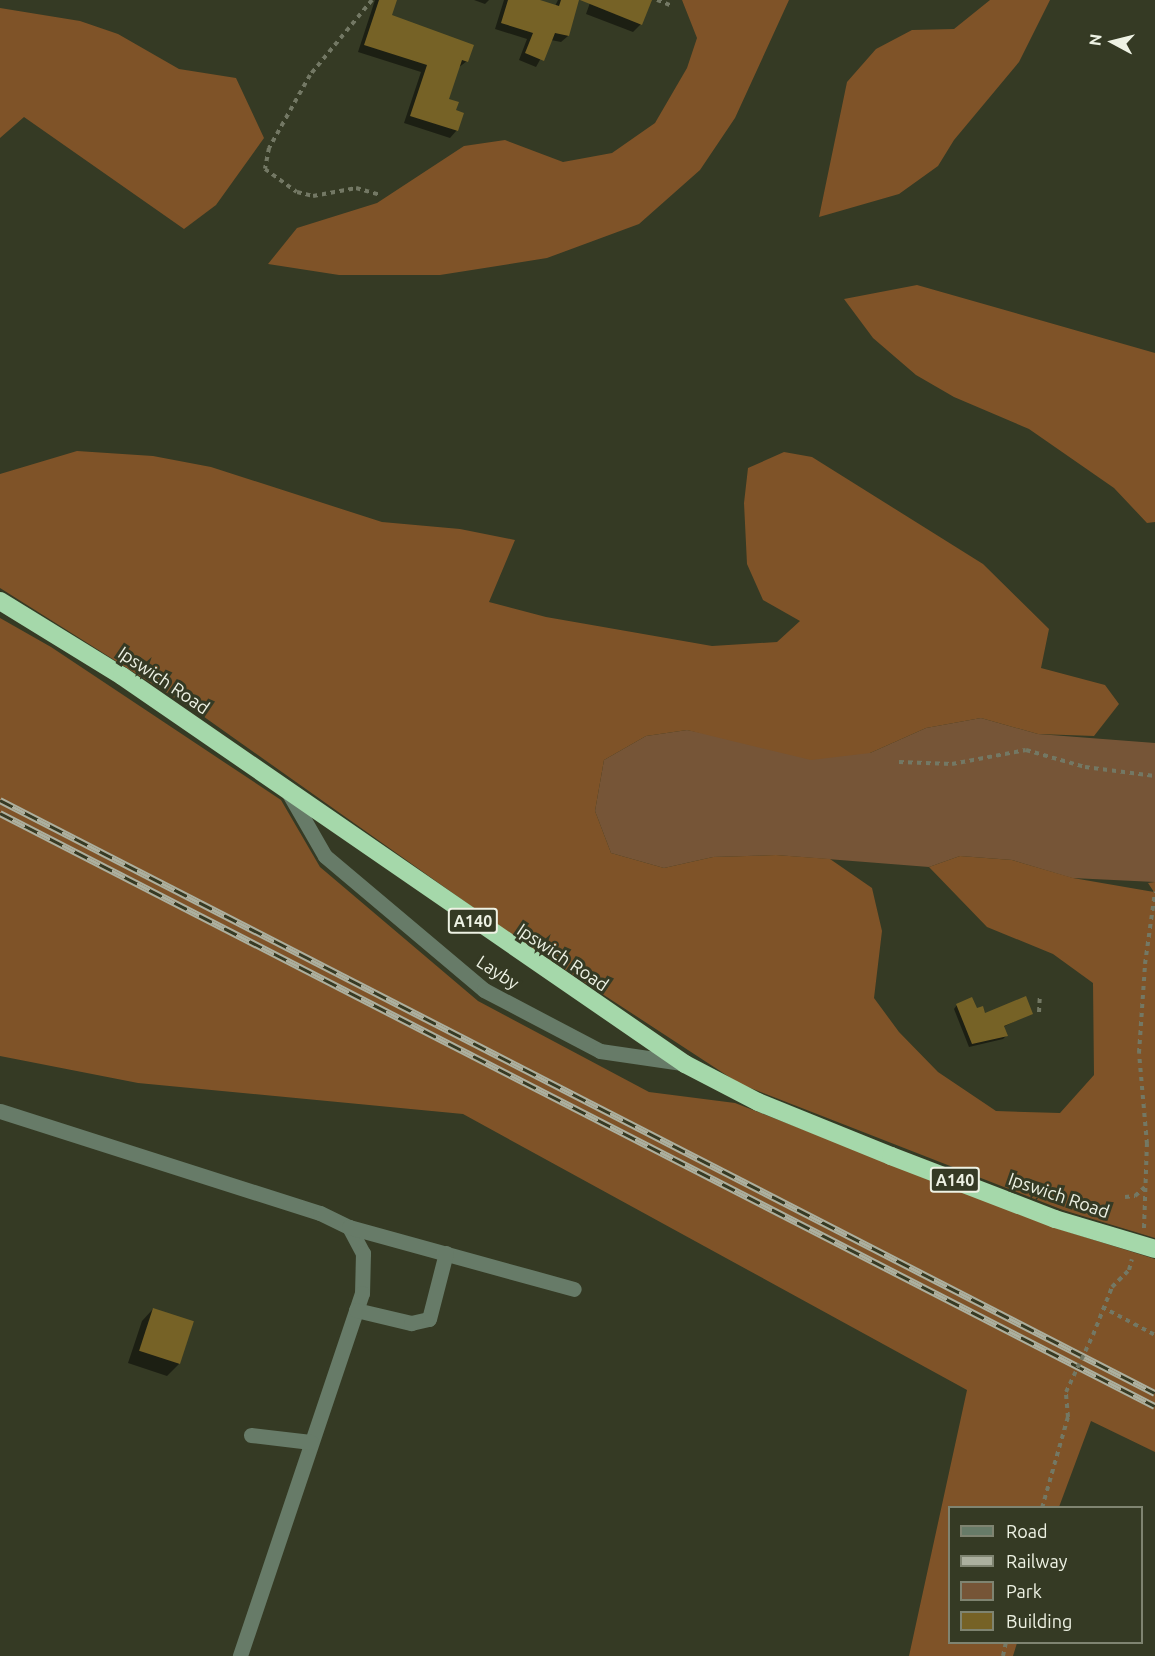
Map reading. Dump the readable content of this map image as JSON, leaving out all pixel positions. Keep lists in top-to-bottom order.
{
  "streets": {
    "highway": ["Ipswich Road", "A140"],
    "lane": ["Layby"]
  },
  "crossings": [
    ["Ipswich Road", "Layby"]
  ],
  "legend": [
    "Road",
    "Railway",
    "Park",
    "Building"
  ],
  "north": "left"
}
